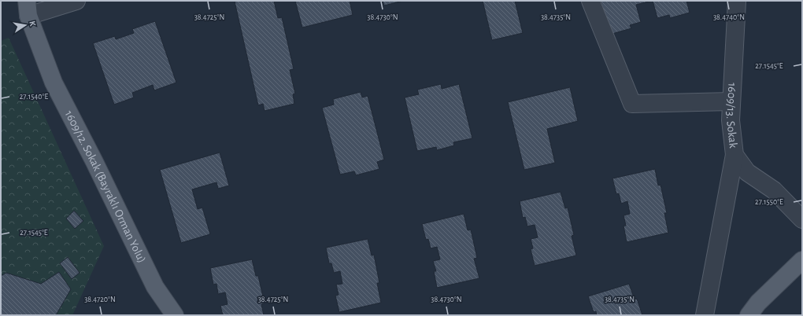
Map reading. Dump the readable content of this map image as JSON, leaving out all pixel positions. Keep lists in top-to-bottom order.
{
  "streets": {
    "main road": ["1609/12. Sokak (Bayraklı Orman Yolu)"],
    "street": ["1609/13. Sokak"]
  },
  "north": "right",
  "coordinates": [
    "38.4725°N",
    "38.4730°N",
    "38.4735°N",
    "38.4740°N",
    "27.1545°E",
    "27.1540°E",
    "27.1550°E",
    "38.4720°N"
  ]
}
